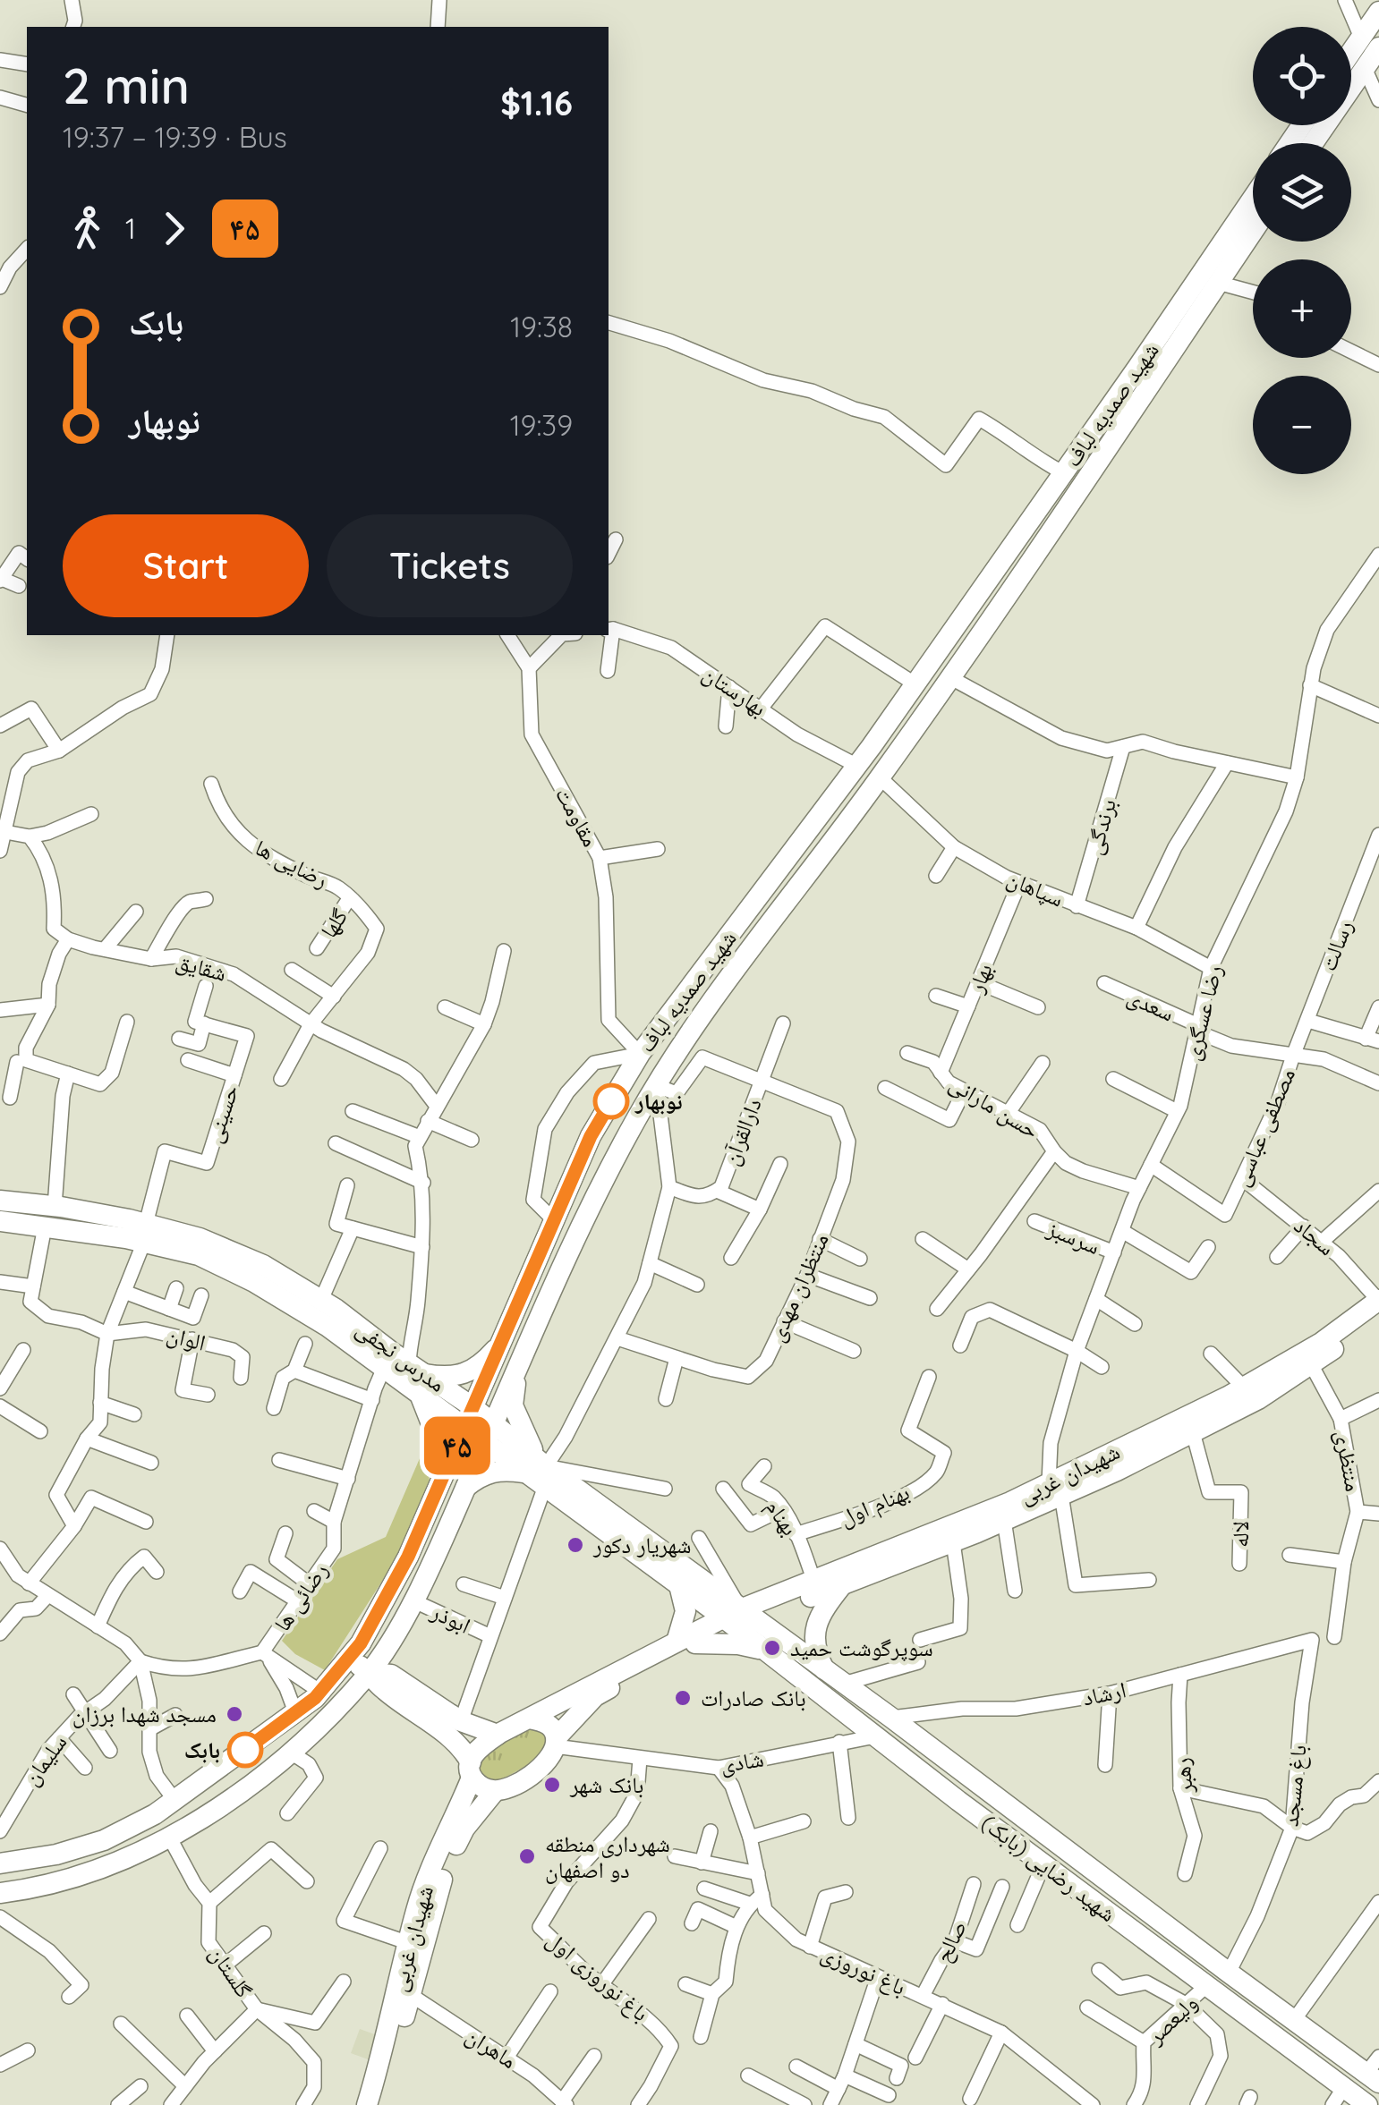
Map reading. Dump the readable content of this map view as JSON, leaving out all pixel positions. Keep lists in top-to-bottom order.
{
  "streets": {
    "main road": [
      "شهید صمدیه لباف",
      "مدرس نجفی",
      "شهیدان غربی",
      "شهید رضایی (بابک)"
    ],
    "street": [
      "بهارستان",
      "مقاومت",
      "برندگی",
      "رضایی ها",
      "سپاهان",
      "گلها",
      "رسالت",
      "شقایق",
      "بهار",
      "سعدی",
      "رضا عسگری",
      "حسن مارانی",
      "حسینی",
      "مصطفی عباسی",
      "دارالقرآن",
      "سجاد",
      "سرسبز",
      "منتظران مهدی",
      "الوان",
      "منتظری",
      "بهنام اول",
      "بهنام",
      "لاله",
      "رضائی ها",
      "ابوذر",
      "ارشاد",
      "سلیمان",
      "شادی",
      "رهبر",
      "باغ مسجد",
      "صالح",
      "باغ نوروزی",
      "گلستان",
      "باغ نوروزی اول",
      "ولیعصر",
      "ماهران"
    ]
  },
  "crossings": [
    ["شهید صمدیه لباف", "بهارستان"],
    ["شهید صمدیه لباف", "مقاومت"],
    ["شهید صمدیه لباف", "سپاهان"],
    ["شهید صمدیه لباف", "مدرس نجفی"],
    ["شهید صمدیه لباف", "ابوذر"],
    ["برندگی", "سپاهان"],
    ["رضایی ها", "گلها"],
    ["رضایی ها", "شقایق"],
    ["سپاهان", "بهار"],
    ["سپاهان", "رضا عسگری"],
    ["رسالت", "سعدی"],
    ["رسالت", "مصطفی عباسی"],
    ["بهار", "حسن مارانی"],
    ["سعدی", "رضا عسگری"],
    ["سعدی", "مصطفی عباسی"],
    ["رضا عسگری", "حسن مارانی"],
    ["رضا عسگری", "مصطفی عباسی"],
    ["رضا عسگری", "سرسبز"],
    ["رضا عسگری", "شهیدان غربی"],
    ["حسینی", "الوان"],
    ["حسینی", "مدرس نجفی"],
    ["مصطفی عباسی", "سجاد"],
    ["دارالقرآن", "منتظران مهدی"],
    ["سجاد", "شهیدان غربی"],
    ["مدرس نجفی", "شهیدان غربی"],
    ["مدرس نجفی", "رضائی ها"],
    ["مدرس نجفی", "شهید رضایی (بابک)"],
    ["منتظری", "شهیدان غربی"],
    ["شهیدان غربی", "بهنام"],
    ["شهیدان غربی", "لاله"],
    ["شهیدان غربی", "شادی"],
    ["شهیدان غربی", "شهید رضایی (بابک)"],
    ["شهیدان غربی", "ماهران"],
    ["بهنام اول", "بهنام"],
    ["رضائی ها", "سلیمان"],
    ["ارشاد", "رهبر"],
    ["ارشاد", "باغ مسجد"],
    ["ارشاد", "شهید رضایی (بابک)"],
    ["شادی", "شهید رضایی (بابک)"],
    ["شادی", "باغ نوروزی"],
    ["شادی", "باغ نوروزی اول"],
    ["باغ مسجد", "شهید رضایی (بابک)"],
    ["شهید رضایی (بابک)", "ولیعصر"],
    ["صالح", "باغ نوروزی"]
  ],
  "places": [
    "نوبهار",
    "شهریار دکور",
    "سوپرگوشت حمید",
    "بانک صادرات",
    "مسجد شهدا برزان",
    "بابک",
    "بانک شهر",
    "شهرداری منطقه دو اصفهان"
  ],
  "lines": ["bus line ۴۵"],
  "page": {
    "on_map": "۴۵",
    "map_buttons": ["+", "−"],
    "heading": ["2 min", "19:37 – 19:39 · Bus", "$1.16"],
    "legs": ["1", "۴۵"],
    "list": [
      {
        "name": "بابک",
        "value": "19:38"
      },
      {
        "name": "نوبهار",
        "value": "19:39"
      }
    ],
    "buttons": ["Start", "Tickets"]
  }
}
